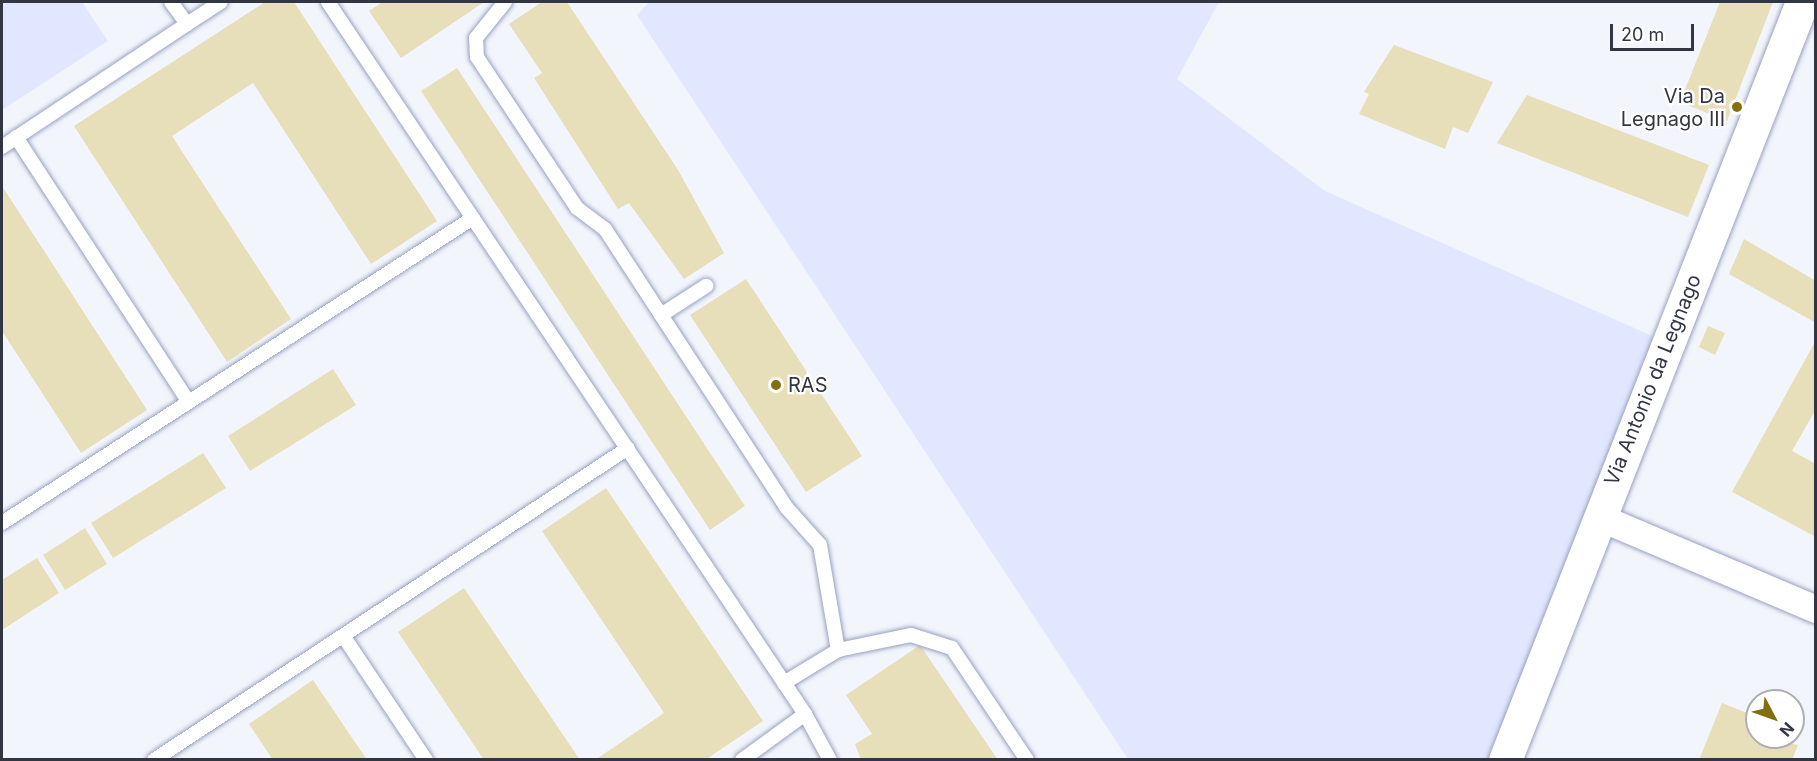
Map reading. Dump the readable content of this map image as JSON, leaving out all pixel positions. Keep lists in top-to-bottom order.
{
  "streets": {
    "street": ["Via Antonio da Legnago"]
  },
  "places": ["Via Da Legnago III", "RAS"],
  "scale_bar": "20 m",
  "north": "bottom right"
}
